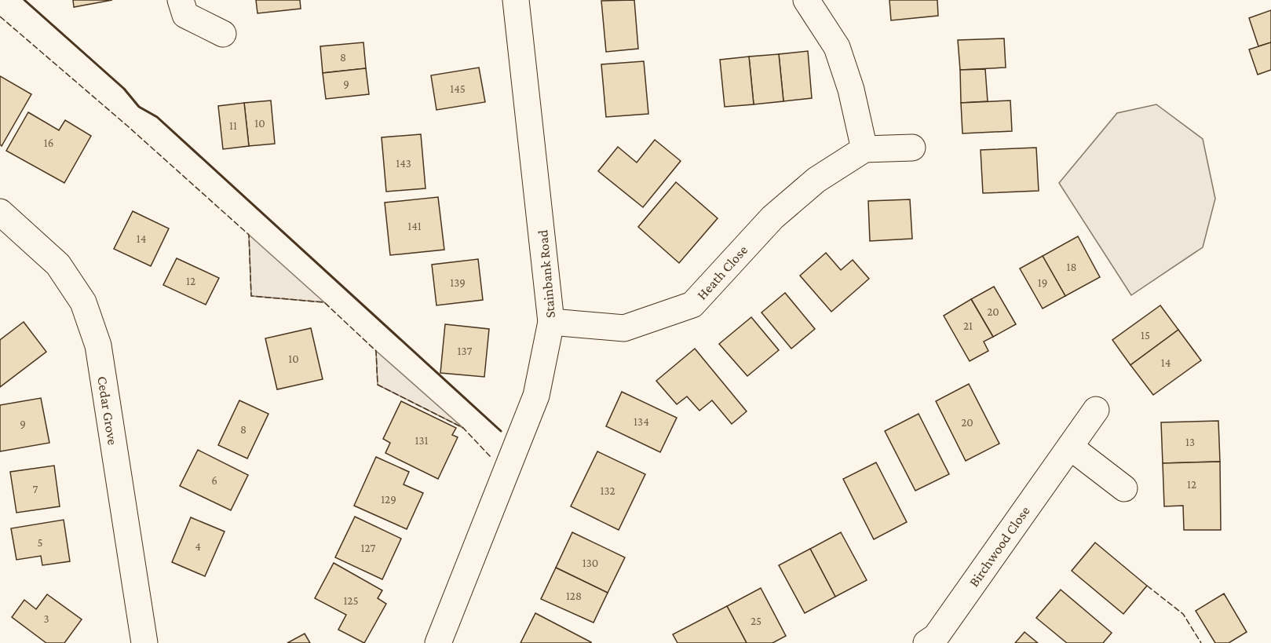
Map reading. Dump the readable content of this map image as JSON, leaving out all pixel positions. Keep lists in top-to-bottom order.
{
  "streets": {
    "street": [
      "Heath Close",
      "Stainbank Road",
      "Cedar Grove",
      "Birchwood Close"
    ]
  },
  "crossings": [
    ["Heath Close", "Stainbank Road"]
  ],
  "house_numbers": [
    "8",
    "9",
    "145",
    "10",
    "11",
    "16",
    "143",
    "141",
    "14",
    "18",
    "12",
    "139",
    "19",
    "20",
    "21",
    "15",
    "137",
    "10",
    "14",
    "134",
    "20",
    "9",
    "8",
    "131",
    "13",
    "6",
    "12",
    "7",
    "132",
    "129",
    "5",
    "4",
    "127",
    "130",
    "128",
    "125",
    "3",
    "25"
  ]
}
